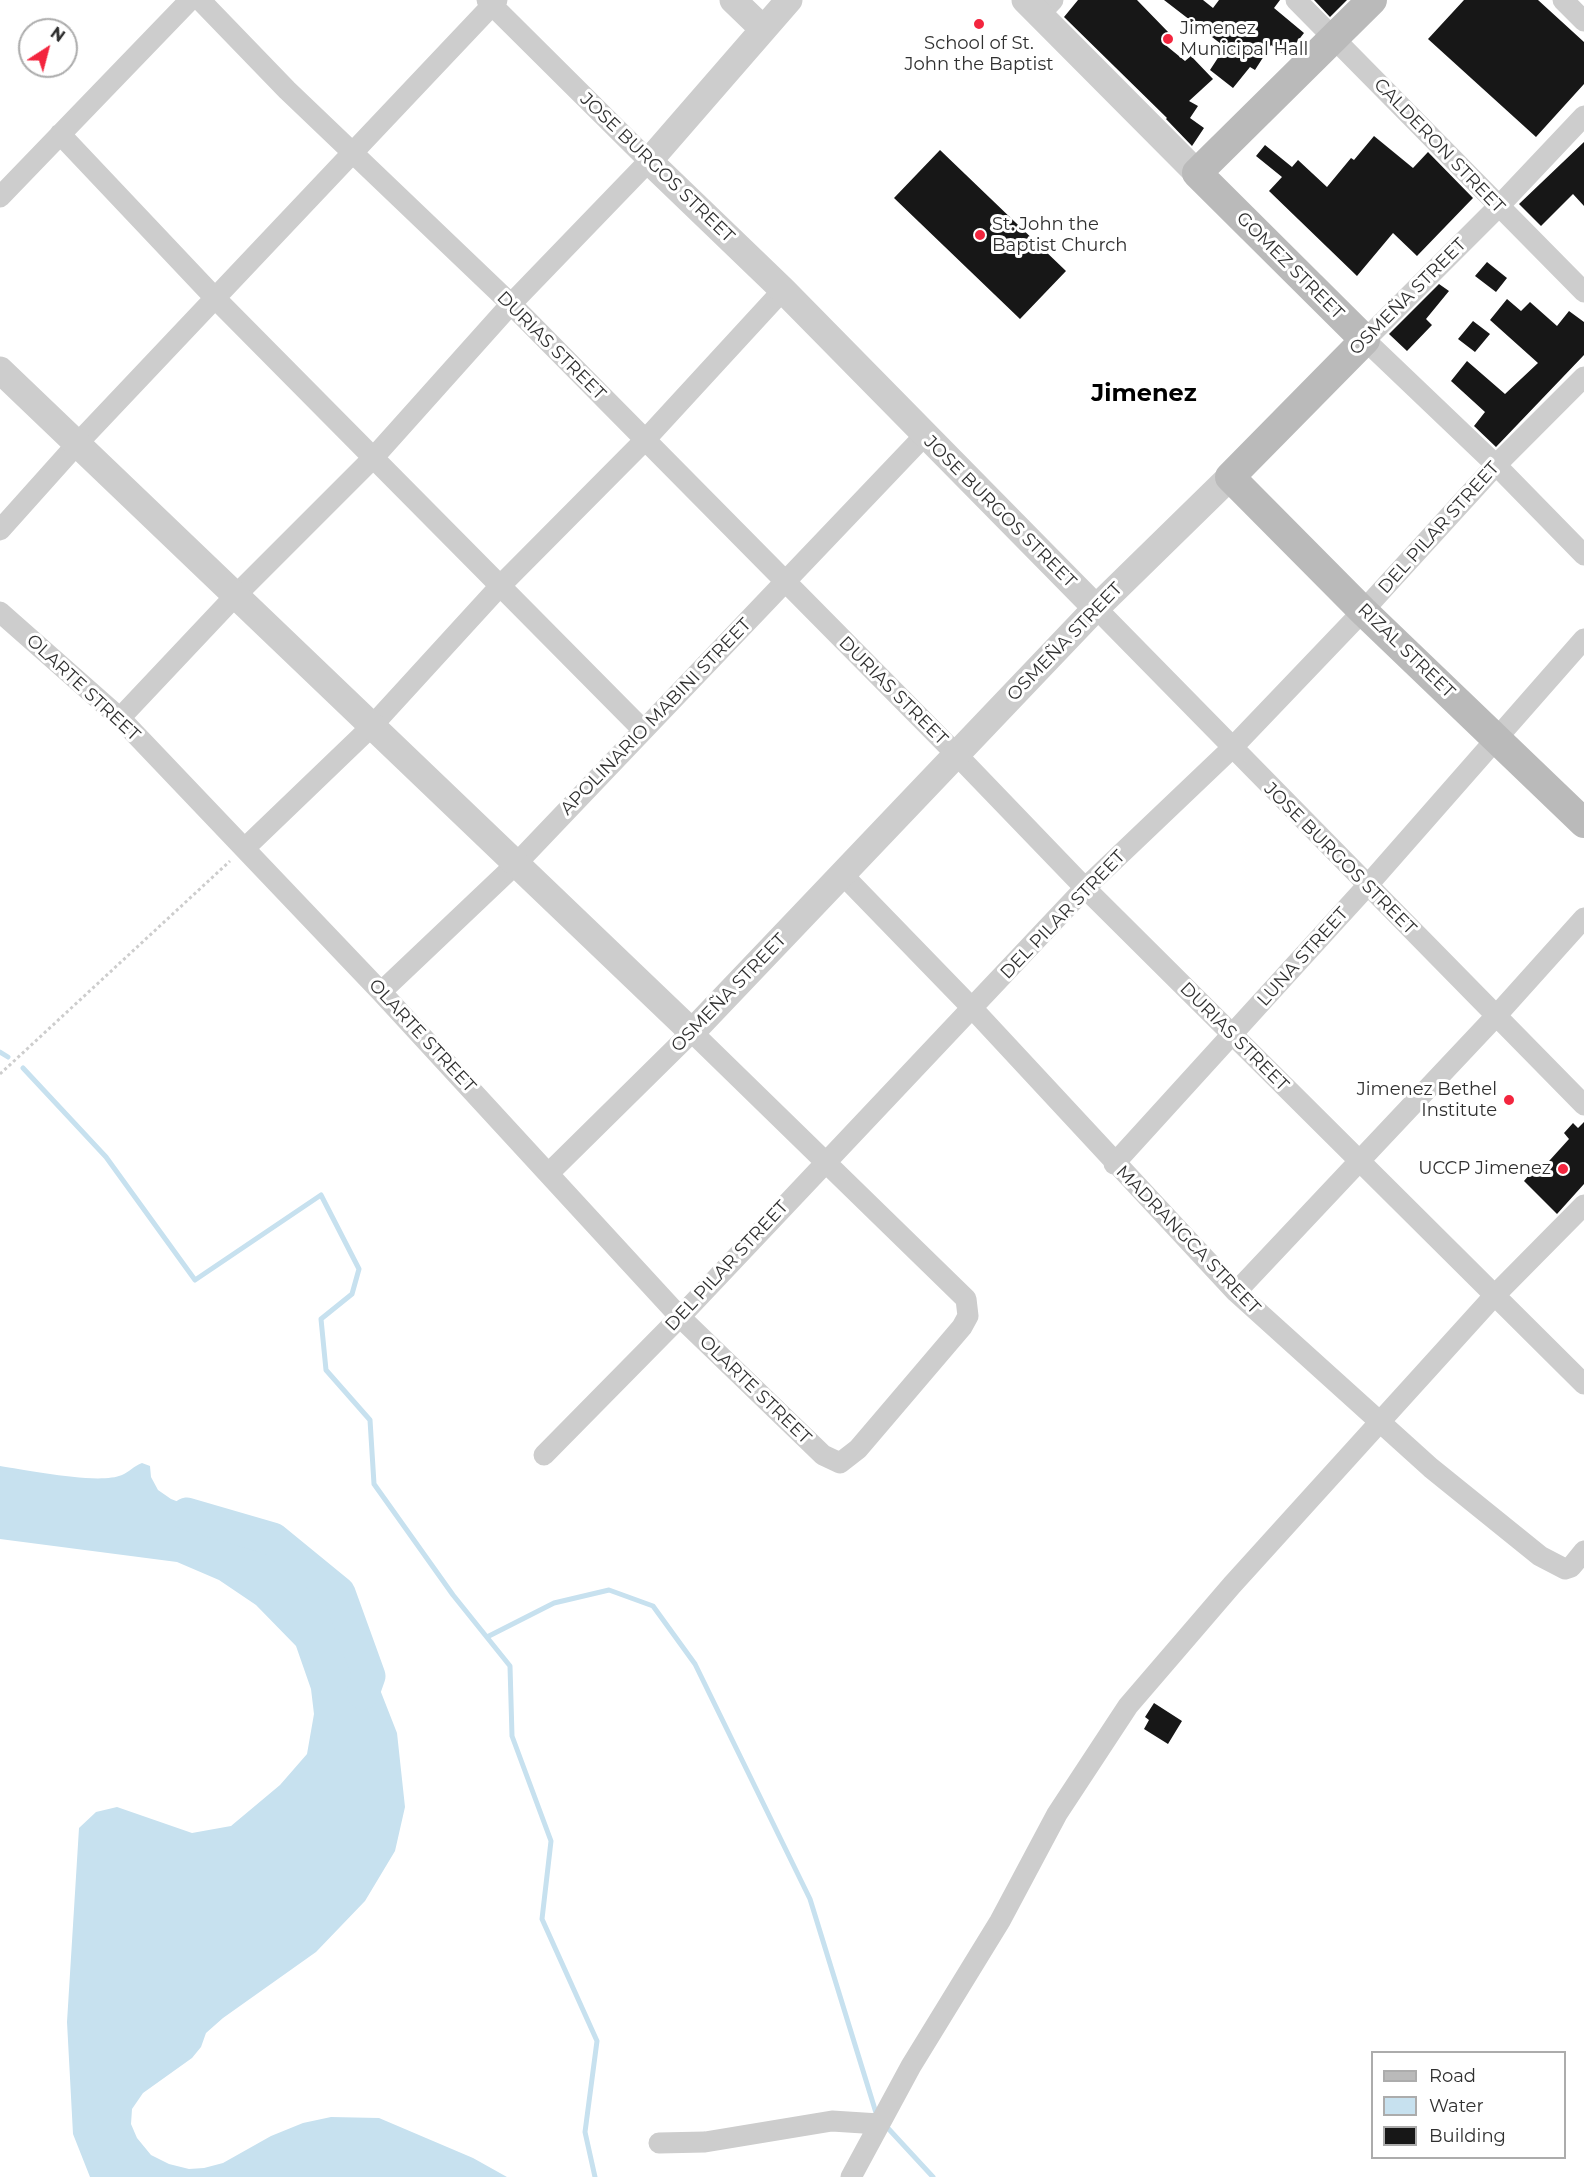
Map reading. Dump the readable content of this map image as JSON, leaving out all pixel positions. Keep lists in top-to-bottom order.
{
  "streets": {
    "main road": ["GOMEZ STREET", "OSMEÑA STREET", "RIZAL STREET"],
    "street": [
      "CALDERON STREET",
      "JOSE BURGOS STREET",
      "DURIAS STREET",
      "DEL PILAR STREET",
      "OLARTE STREET",
      "APOLINARIO MABINI STREET",
      "LUNA STREET",
      "MADRANGCA STREET"
    ]
  },
  "crossings": [
    ["CALDERON STREET", "OSMEÑA STREET"],
    ["JOSE BURGOS STREET", "OSMEÑA STREET"],
    ["JOSE BURGOS STREET", "DEL PILAR STREET"],
    ["JOSE BURGOS STREET", "APOLINARIO MABINI STREET"],
    ["JOSE BURGOS STREET", "LUNA STREET"],
    ["GOMEZ STREET", "OSMEÑA STREET"],
    ["GOMEZ STREET", "DEL PILAR STREET"],
    ["OSMEÑA STREET", "DURIAS STREET"],
    ["OSMEÑA STREET", "RIZAL STREET"],
    ["OSMEÑA STREET", "OLARTE STREET"],
    ["OSMEÑA STREET", "MADRANGCA STREET"],
    ["DURIAS STREET", "DEL PILAR STREET"],
    ["DURIAS STREET", "APOLINARIO MABINI STREET"],
    ["DURIAS STREET", "LUNA STREET"],
    ["DEL PILAR STREET", "RIZAL STREET"],
    ["DEL PILAR STREET", "OLARTE STREET"],
    ["DEL PILAR STREET", "MADRANGCA STREET"],
    ["RIZAL STREET", "LUNA STREET"],
    ["OLARTE STREET", "APOLINARIO MABINI STREET"],
    ["LUNA STREET", "MADRANGCA STREET"]
  ],
  "districts": ["Jimenez"],
  "places": [
    "School of St. John the Baptist",
    "Jimenez Municipal Hall",
    "St. John the Baptist Church",
    "Jimenez Bethel Institute",
    "UCCP Jimenez"
  ],
  "legend": ["Road", "Water", "Building"],
  "north": "top right"
}
